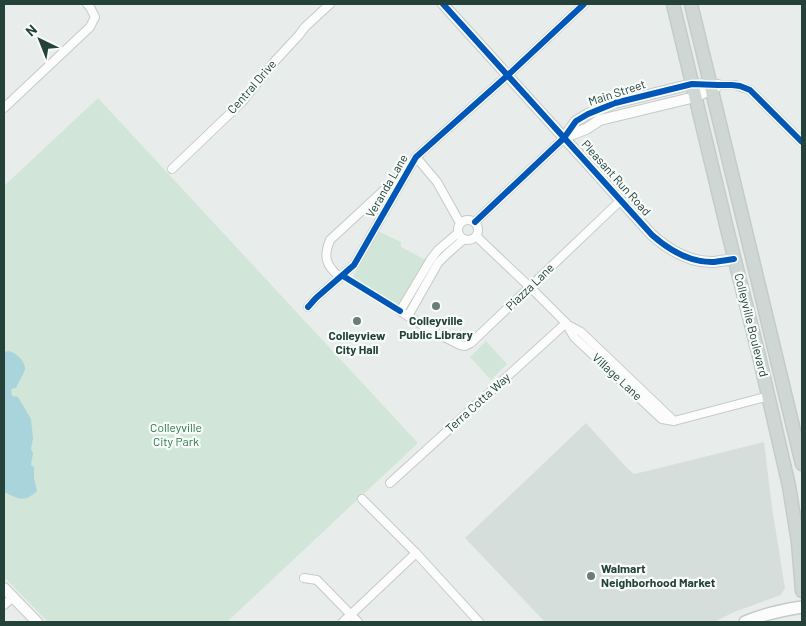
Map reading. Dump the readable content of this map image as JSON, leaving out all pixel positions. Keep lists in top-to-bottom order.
{
  "streets": {
    "main road": ["Colleyville Boulevard"],
    "street": [
      "Central Drive",
      "Main Street",
      "Pleasant Run Road",
      "Veranda Lane",
      "Piazza Lane",
      "Village Lane",
      "Terra Cotta Way"
    ]
  },
  "crossings": [
    ["Main Street", "Pleasant Run Road"],
    ["Main Street", "Colleyville Boulevard"],
    ["Main Street", "Village Lane"],
    ["Pleasant Run Road", "Veranda Lane"],
    ["Pleasant Run Road", "Piazza Lane"],
    ["Pleasant Run Road", "Colleyville Boulevard"],
    ["Piazza Lane", "Village Lane"],
    ["Colleyville Boulevard", "Village Lane"],
    ["Village Lane", "Terra Cotta Way"]
  ],
  "parks": ["Colleyville City Park"],
  "places": ["Colleyville Public Library", "Colleyview City Hall", "Walmart Neighborhood Market"],
  "north": "top left"
}
